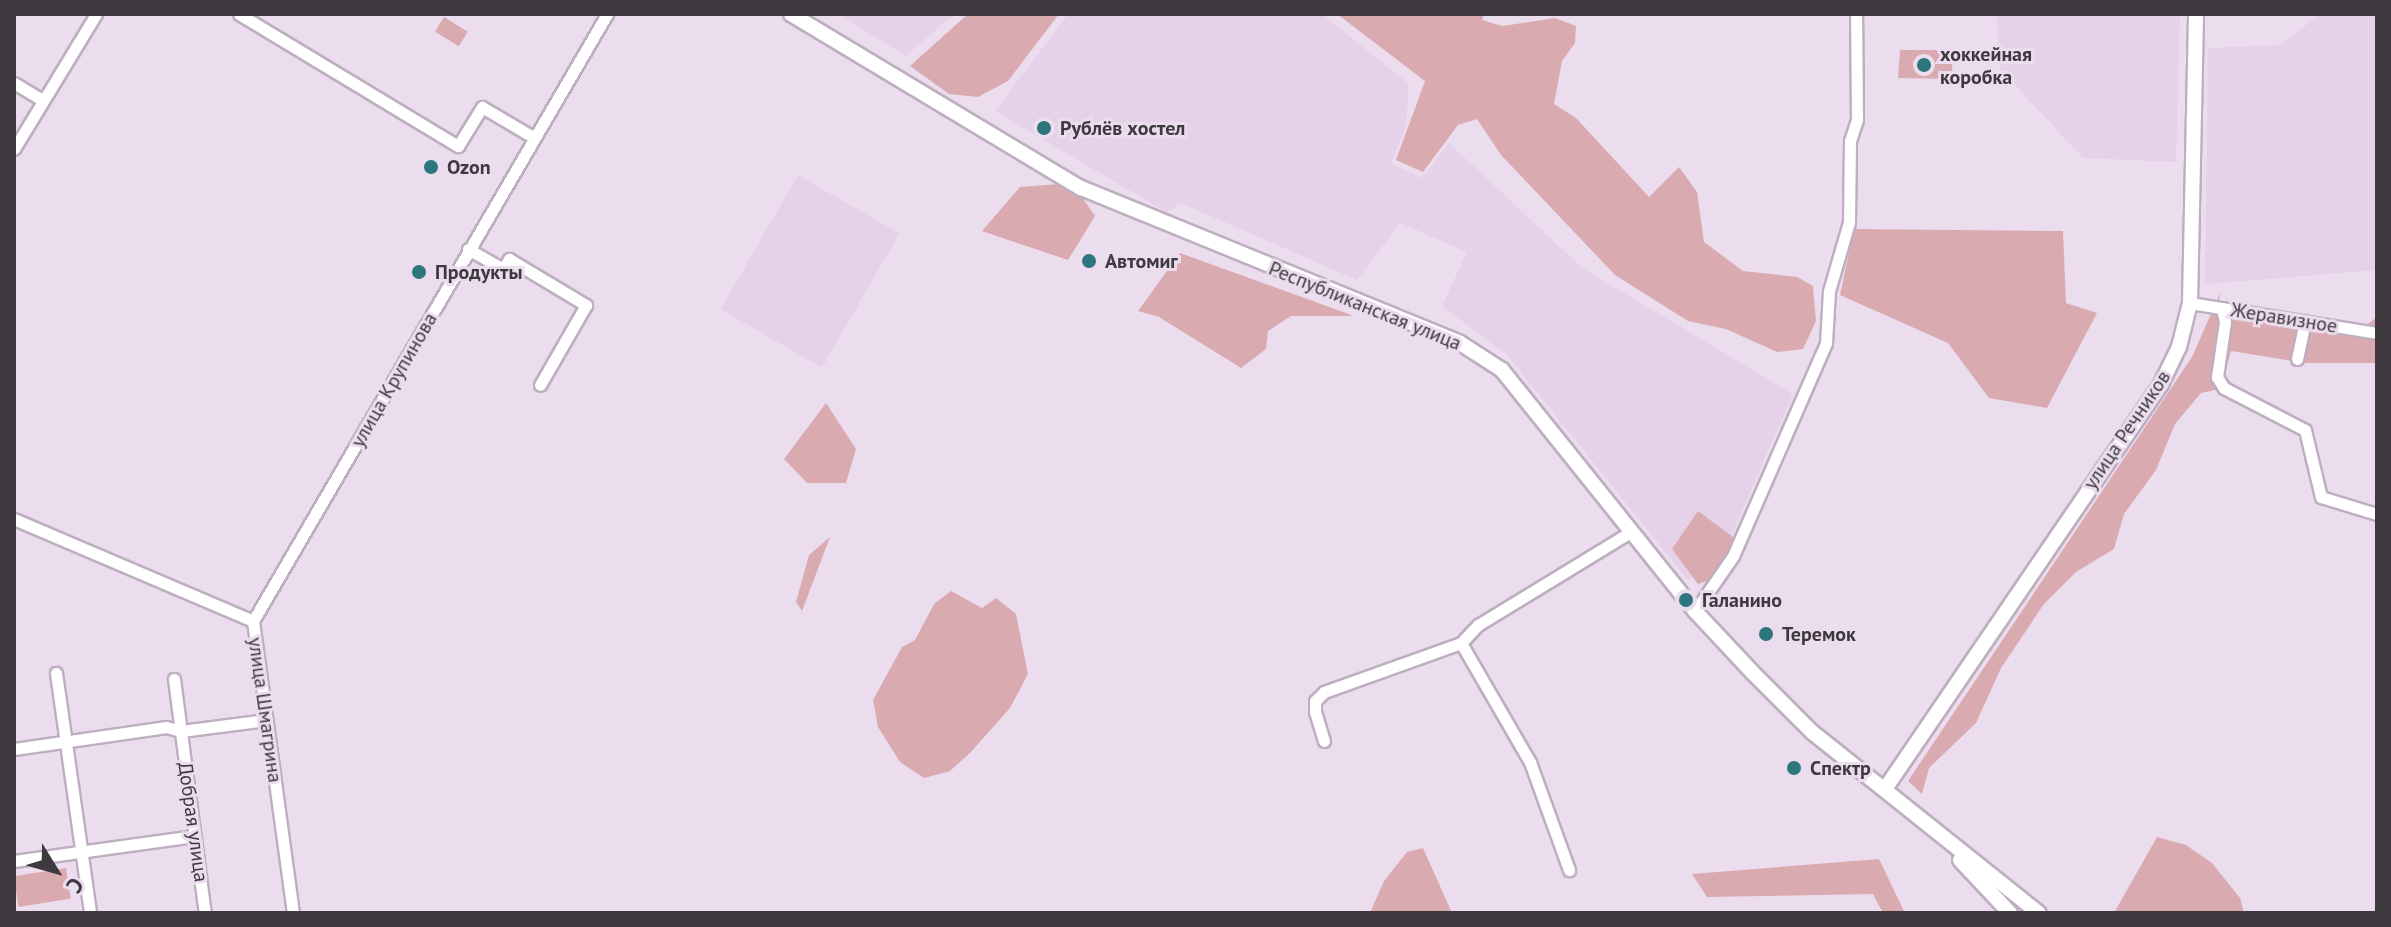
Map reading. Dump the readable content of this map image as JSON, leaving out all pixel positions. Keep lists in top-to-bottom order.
{
  "streets": {
    "street": [
      "Республиканская улица",
      "Жеравизное",
      "улица Крупинова",
      "улица Речников",
      "улица Шмагрина",
      "Добрая улица"
    ]
  },
  "crossings": [
    ["Республиканская улица", "улица Речников"],
    ["Жеравизное", "улица Речников"],
    ["улица Крупинова", "улица Шмагрина"]
  ],
  "places": [
    "хоккейная коробка",
    "Рублёв хостел",
    "Ozon",
    "Автомиг",
    "Продукты",
    "Галанино",
    "Теремок",
    "Спектр"
  ],
  "north": "bottom right"
}
